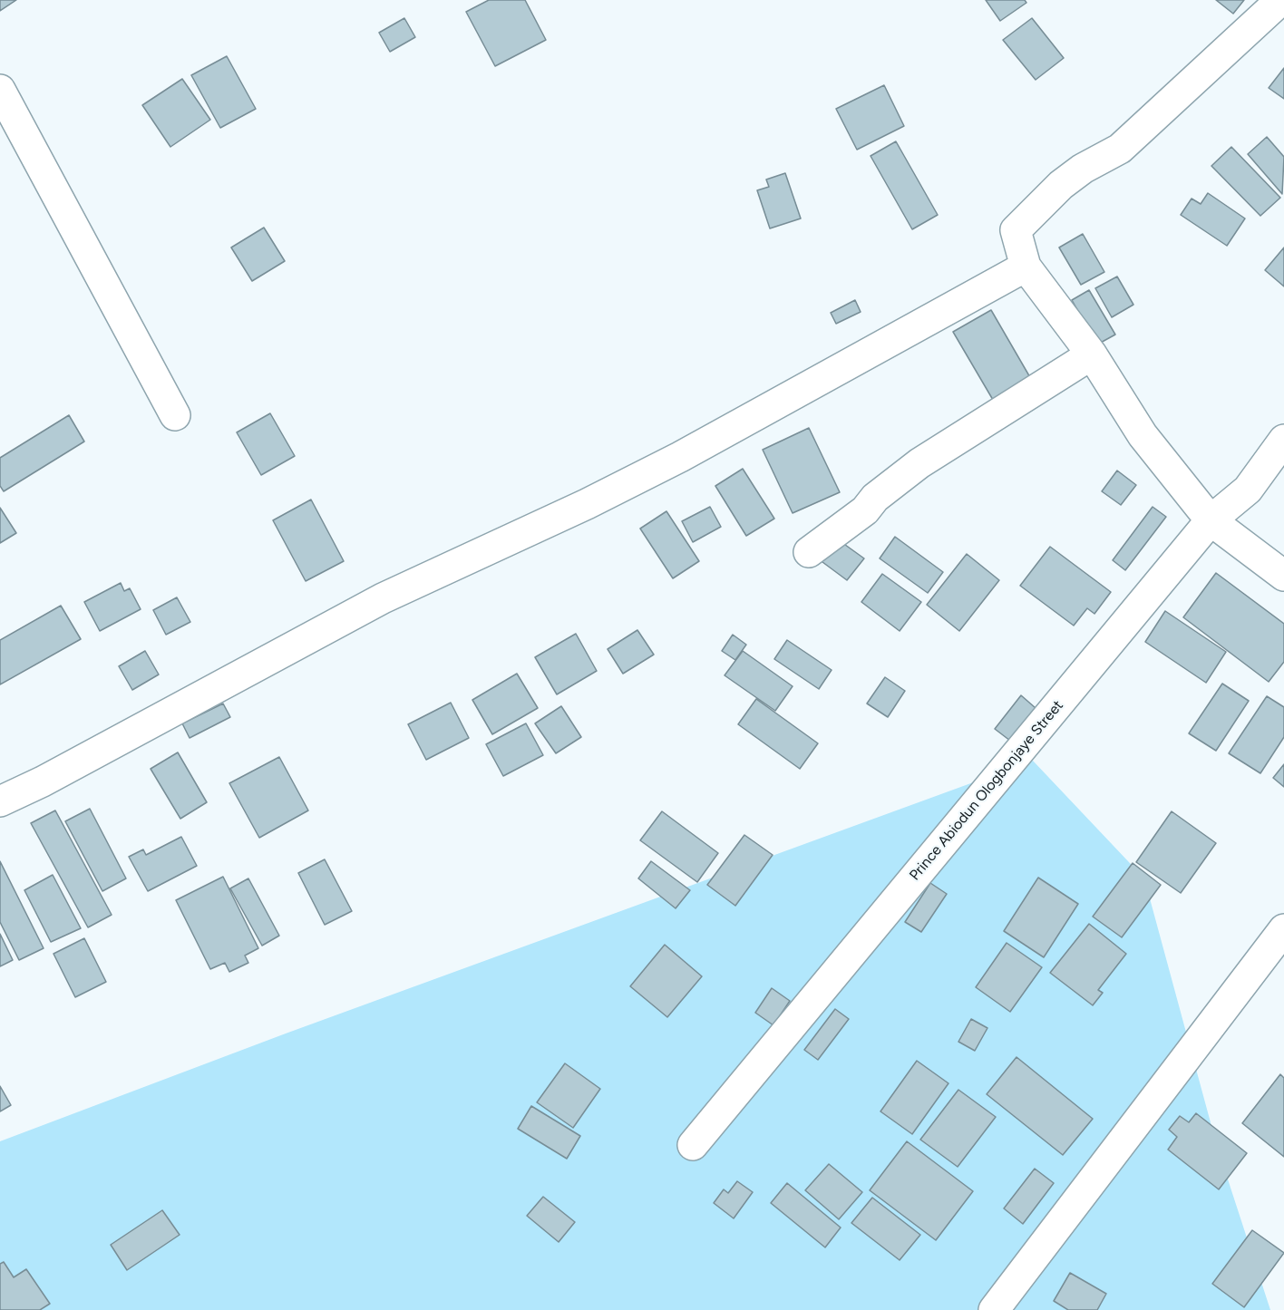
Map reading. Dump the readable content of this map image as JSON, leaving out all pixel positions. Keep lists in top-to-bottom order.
{
  "streets": {
    "street": ["Prince Abiodun Ologbonjaye Street"]
  }
}
